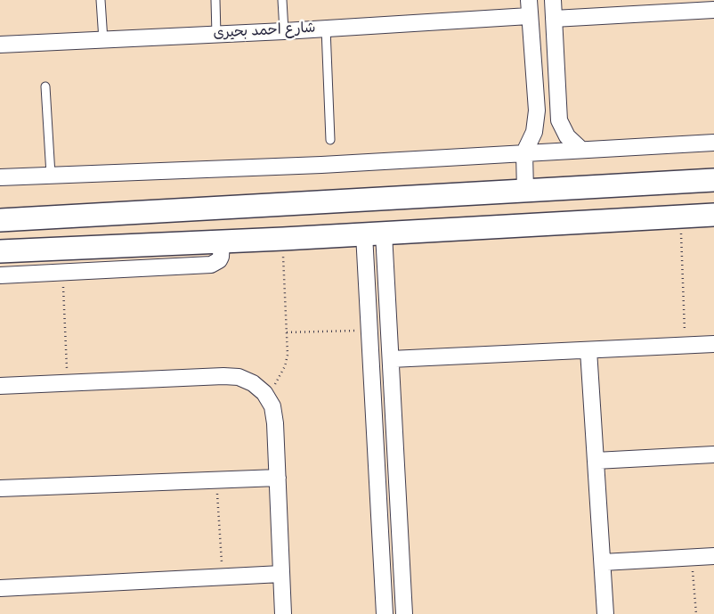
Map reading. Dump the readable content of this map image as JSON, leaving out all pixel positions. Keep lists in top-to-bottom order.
{
  "streets": {
    "street": ["شارع احمد بحيرى"]
  }
}
